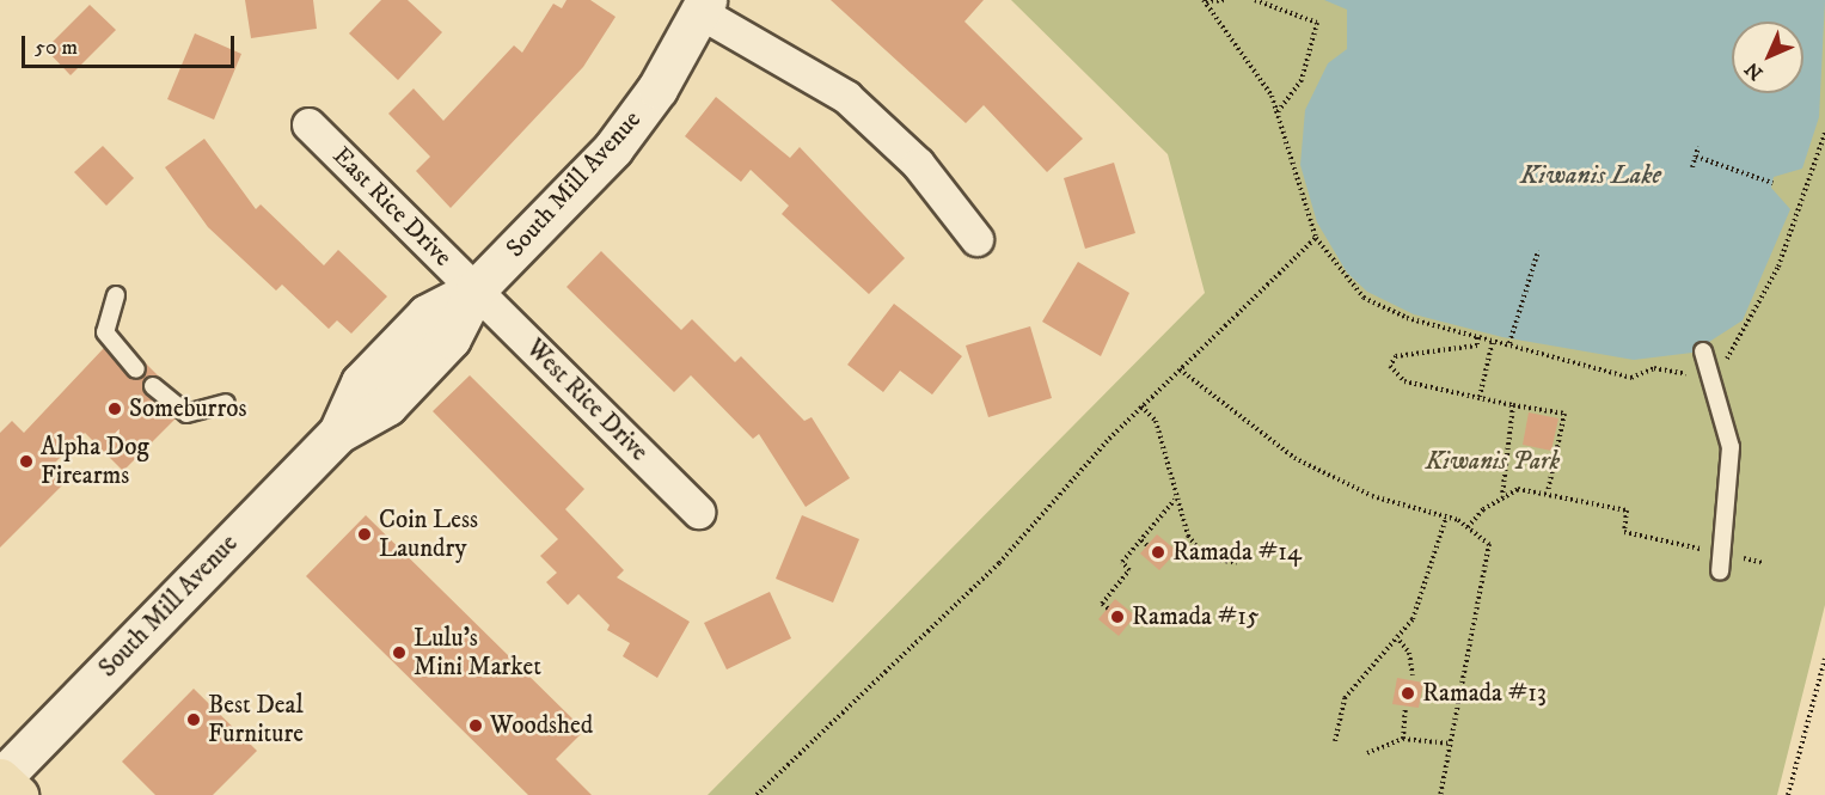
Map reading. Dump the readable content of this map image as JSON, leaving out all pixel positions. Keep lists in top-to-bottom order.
{
  "streets": {
    "street": ["South Mill Avenue", "East Rice Drive", "West Rice Drive"]
  },
  "crossings": [
    ["South Mill Avenue", "East Rice Drive"],
    ["South Mill Avenue", "West Rice Drive"],
    ["East Rice Drive", "West Rice Drive"]
  ],
  "water": ["Kiwanis Lake"],
  "parks": ["Kiwanis Park"],
  "places": [
    "Someburros",
    "Alpha Dog Firearms",
    "Coin Less Laundry",
    "Ramada #14",
    "Ramada #15",
    "Lulu's Mini Market",
    "Ramada #13",
    "Best Deal Furniture",
    "Woodshed"
  ],
  "scale_bar": "50 m",
  "north": "bottom left"
}
